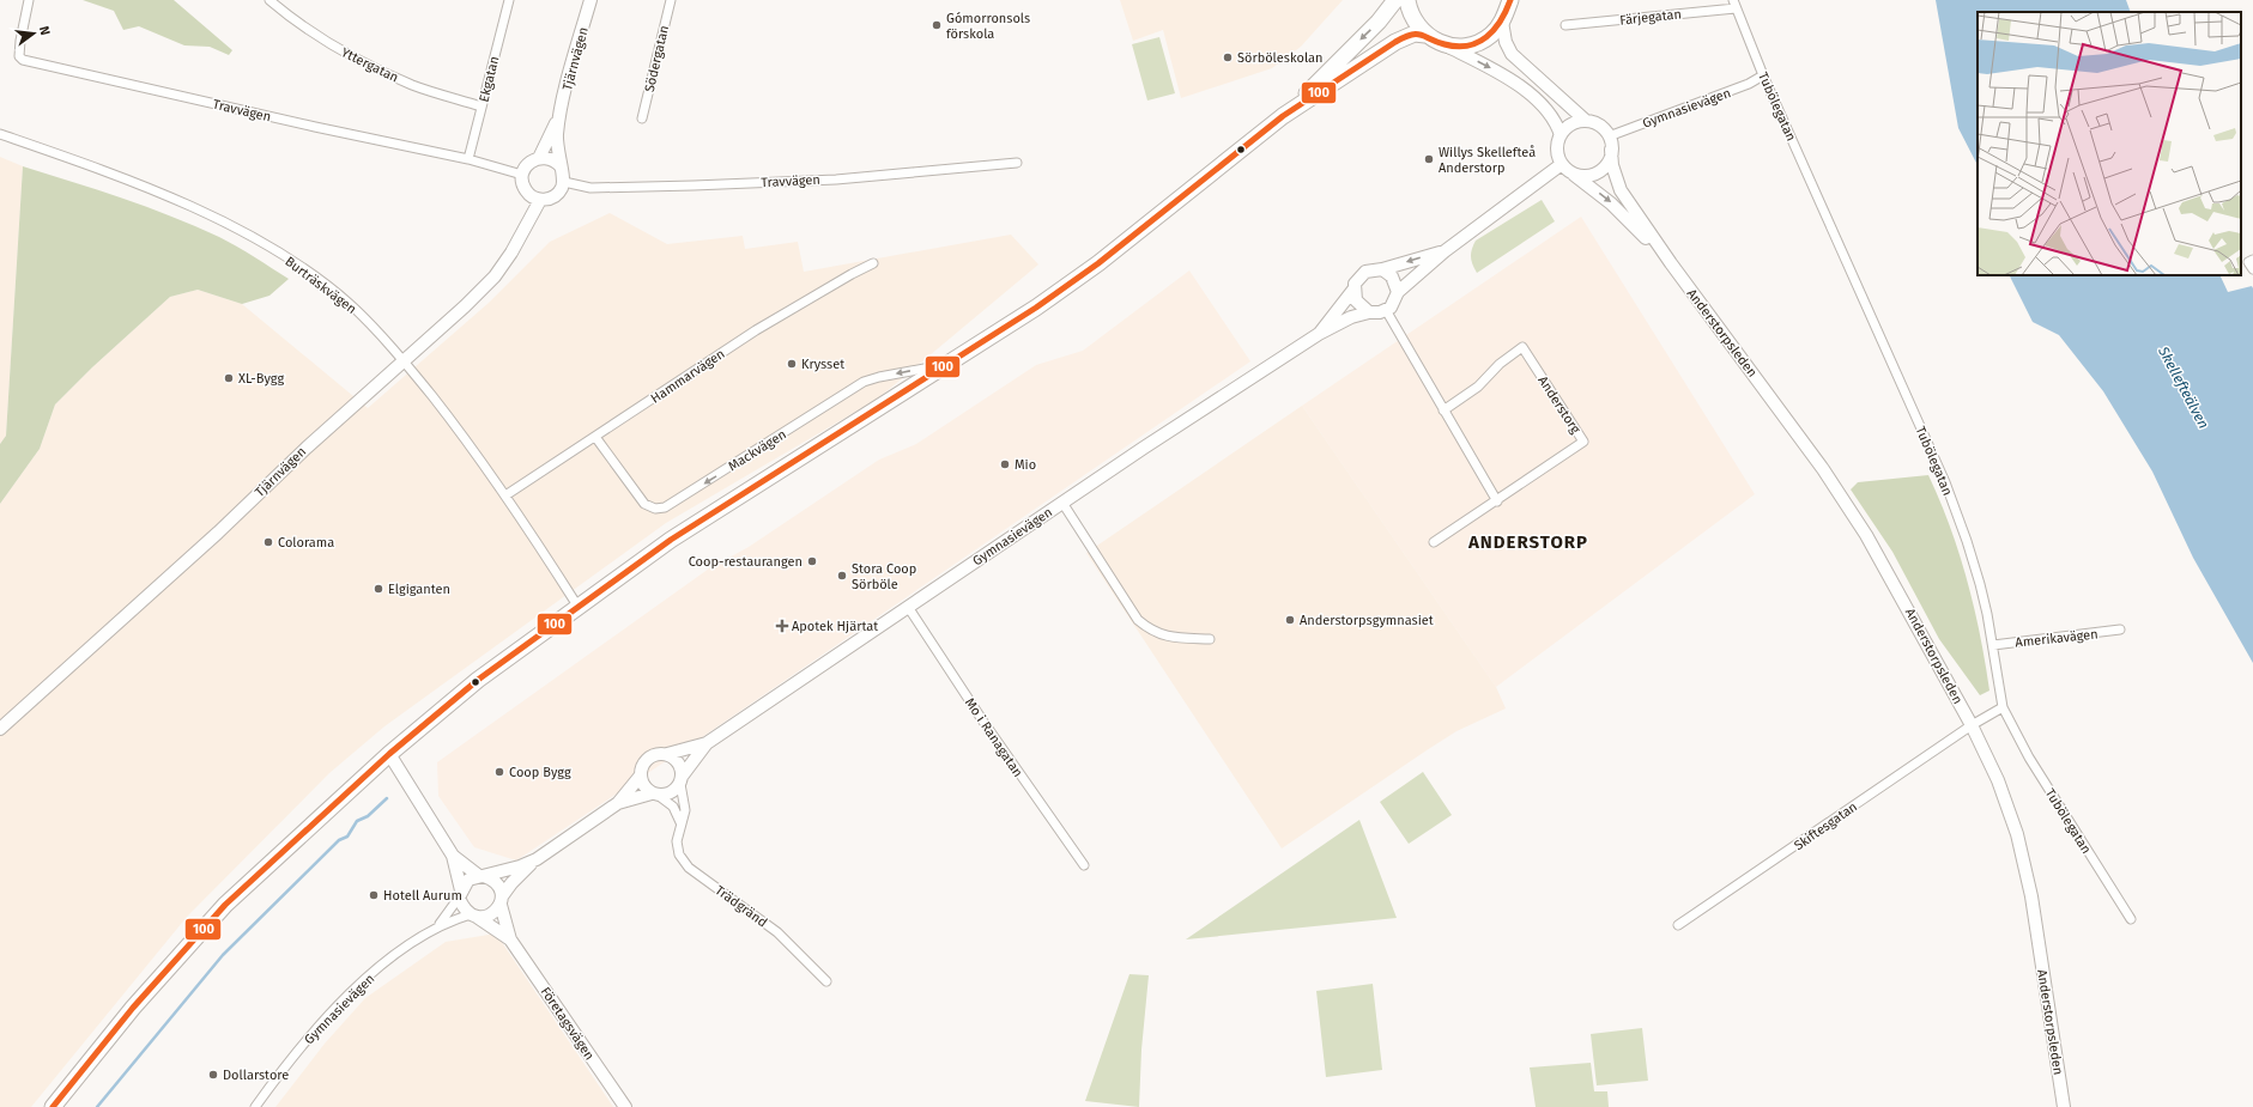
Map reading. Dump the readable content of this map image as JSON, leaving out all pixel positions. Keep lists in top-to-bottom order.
{
  "streets": {
    "street": [
      "Färjegatan",
      "Tjärnvägen",
      "Södergatan",
      "Yttergatan",
      "Ekgatan",
      "Tubölegatan",
      "Gymnasievägen",
      "Travvägen",
      "Burträskvägen",
      "Anderstorpsleden",
      "Hammarvägen",
      "Anderstorg",
      "Mackvägen",
      "Amerikavägen",
      "Mo i Ranagatan",
      "Skiftesgatan",
      "Trädgränd",
      "Företagsvägen"
    ]
  },
  "crossings": [
    ["Färjegatan", "Tubölegatan"],
    ["Tjärnvägen", "Travvägen"],
    ["Tjärnvägen", "Burträskvägen"],
    ["Yttergatan", "Ekgatan"],
    ["Ekgatan", "Travvägen"],
    ["Tubölegatan", "Gymnasievägen"],
    ["Tubölegatan", "Amerikavägen"],
    ["Tubölegatan", "Skiftesgatan"],
    ["Gymnasievägen", "Anderstorpsleden"],
    ["Gymnasievägen", "Mo i Ranagatan"],
    ["Gymnasievägen", "Trädgränd"],
    ["Burträskvägen", "Hammarvägen"],
    ["Anderstorpsleden", "Skiftesgatan"],
    ["Hammarvägen", "Mackvägen"]
  ],
  "one_way": ["Mackvägen"],
  "districts": ["ANDERSTORP"],
  "water": ["Skellefteälven"],
  "places": {
    "other": [
      "Gómorronsols förskola",
      "Sörböleskolan",
      "Willys Skellefteå Anderstorp",
      "Krysset",
      "XL-Bygg",
      "Mio",
      "Colorama",
      "Coop-restaurangen",
      "Stora Coop Sörböle",
      "Elgiganten",
      "Anderstorpsgymnasiet",
      "Coop Bygg",
      "Hotell Aurum",
      "Dollarstore"
    ],
    "health": ["Apotek Hjärtat"]
  },
  "lines": ["transit line 100"],
  "north": "right"
}
